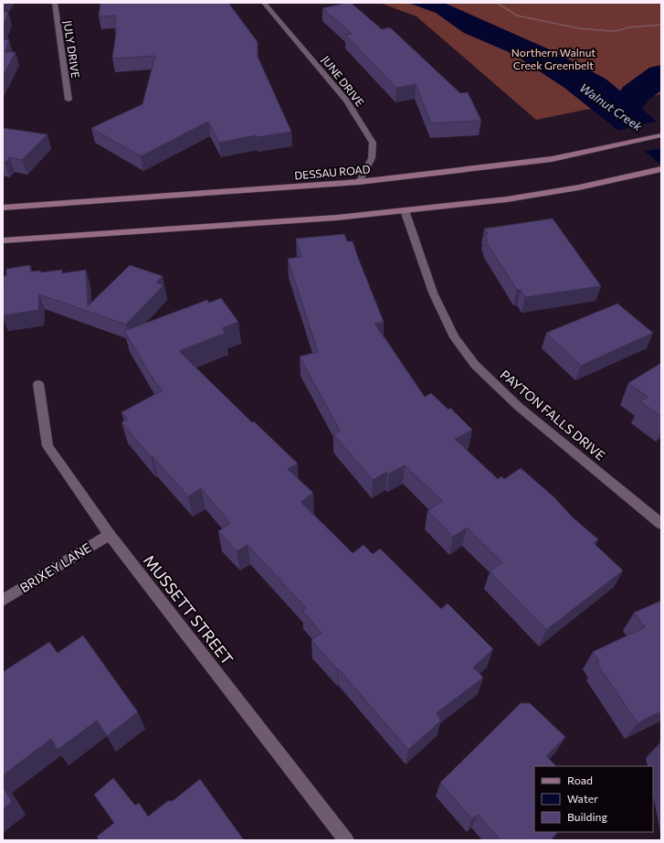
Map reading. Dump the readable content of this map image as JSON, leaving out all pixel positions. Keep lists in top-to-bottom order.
{
  "streets": {
    "main road": ["DESSAU ROAD"],
    "street": [
      "JULY DRIVE",
      "JUNE DRIVE",
      "PAYTON FALLS DRIVE",
      "BRIXEY LANE",
      "MUSSETT STREET"
    ]
  },
  "crossings": [
    ["JUNE DRIVE", "DESSAU ROAD"],
    ["BRIXEY LANE", "MUSSETT STREET"]
  ],
  "water": ["Walnut Creek"],
  "parks": ["Northern Walnut Creek Greenbelt"],
  "legend": ["Road", "Water", "Building"]
}
